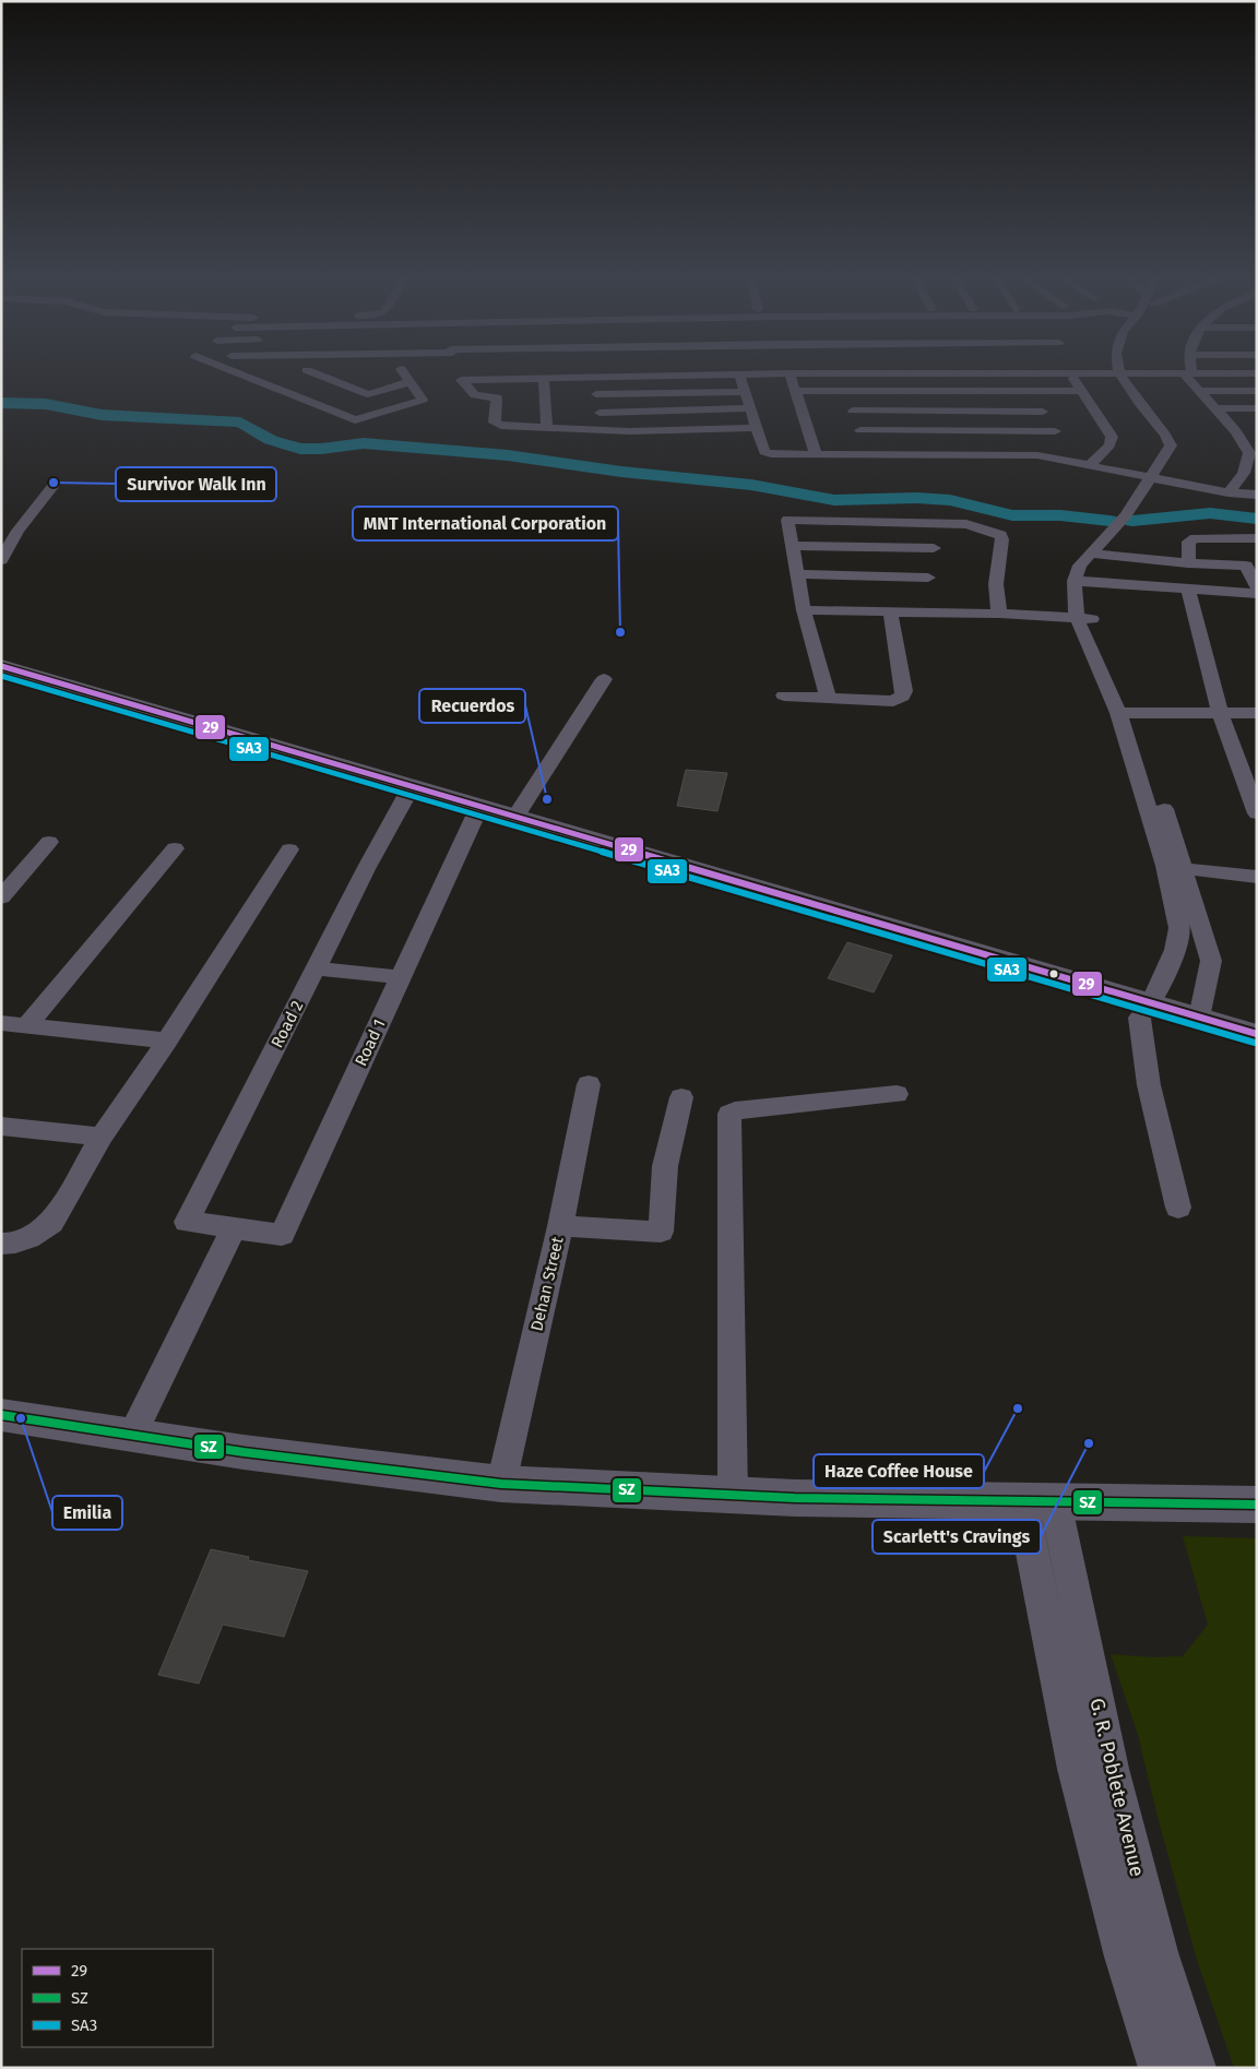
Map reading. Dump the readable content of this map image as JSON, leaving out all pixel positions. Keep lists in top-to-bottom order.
{
  "streets": {
    "street": [
      "Road 2",
      "Road 1",
      "Dehan Street",
      "G. R. Poblete Avenue"
    ]
  },
  "crossings": [
    ["Road 2", "Road 1"]
  ],
  "places": [
    "Survivor Walk Inn",
    "MNT International Corporation",
    "Recuerdos",
    "Haze Coffee House",
    "Emilia",
    "Scarlett's Cravings"
  ],
  "lines": ["transit line 29", "transit line SA3", "transit line SZ"],
  "legend": ["29", "SZ", "SA3"]
}
